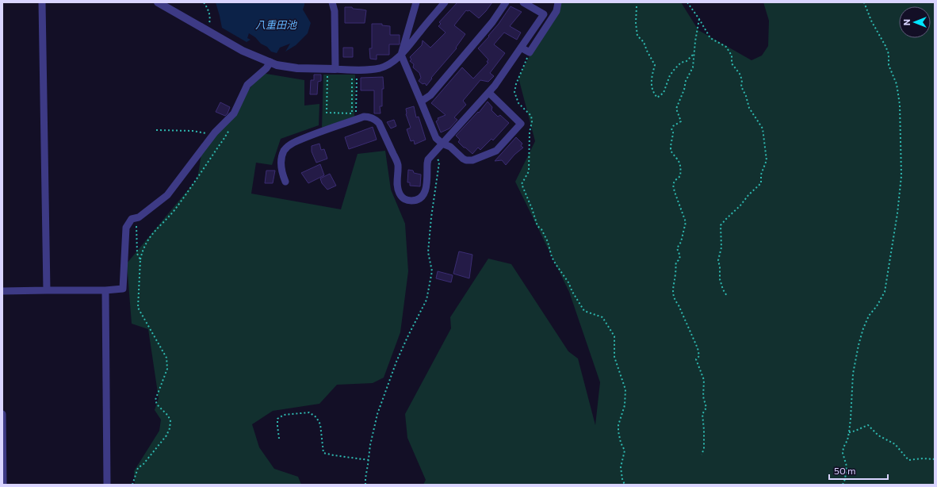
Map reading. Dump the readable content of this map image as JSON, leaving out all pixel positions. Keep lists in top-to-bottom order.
{
  "water": ["八重田池"],
  "scale_bar": "50 m",
  "north": "left"
}
